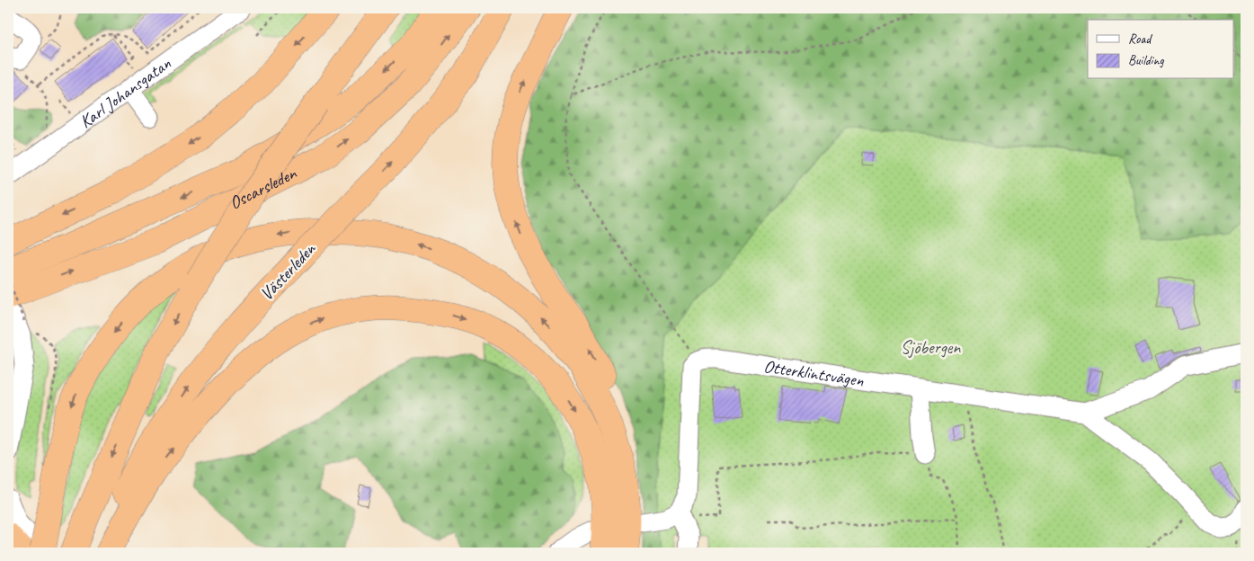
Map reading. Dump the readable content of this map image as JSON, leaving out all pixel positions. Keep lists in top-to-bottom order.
{
  "streets": {
    "highway": ["Oscarsleden", "Västerleden"],
    "street": ["Karl Johansgatan", "Otterklintsvägen"]
  },
  "parks": ["Sjöbergen"],
  "legend": ["Road", "Building"]
}
